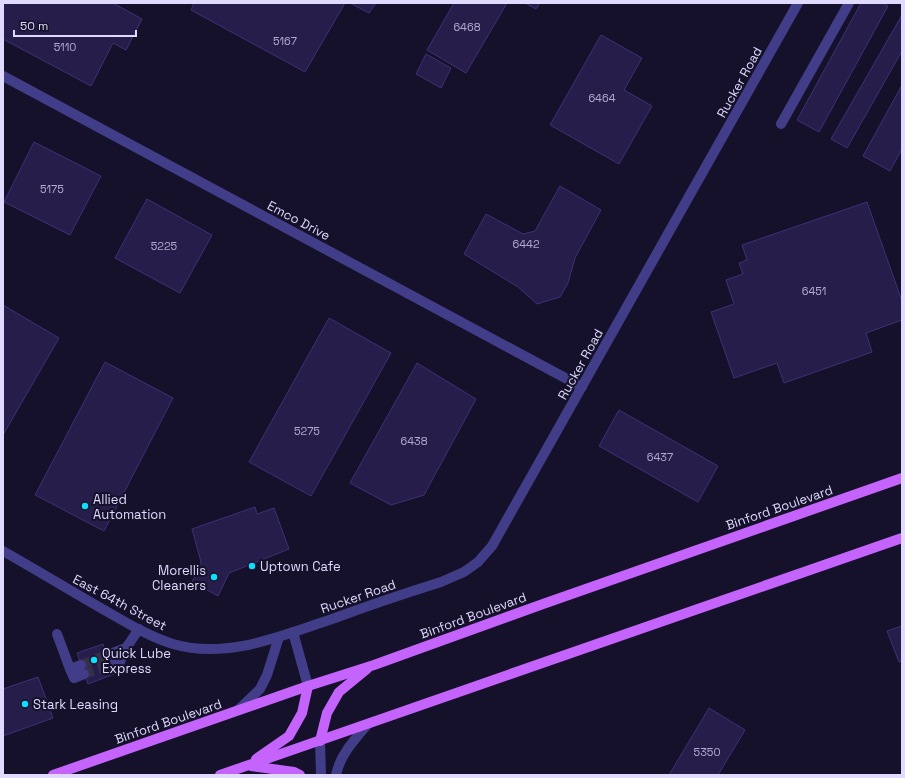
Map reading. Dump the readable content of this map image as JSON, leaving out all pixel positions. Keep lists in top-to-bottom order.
{
  "streets": {
    "main road": ["Binford Boulevard"],
    "street": ["Rucker Road", "Emco Drive", "East 64th Street"]
  },
  "crossings": [
    ["Rucker Road", "Emco Drive"],
    ["Rucker Road", "East 64th Street"]
  ],
  "places": [
    "Allied Automation",
    "Uptown Cafe",
    "Morellis Cleaners",
    "Quick Lube Express",
    "Stark Leasing"
  ],
  "house_numbers": [
    "6468",
    "5167",
    "5110",
    "6464",
    "5175",
    "6442",
    "5225",
    "6451",
    "5275",
    "6438",
    "6437",
    "5350"
  ],
  "scale_bar": "50 m"
}
